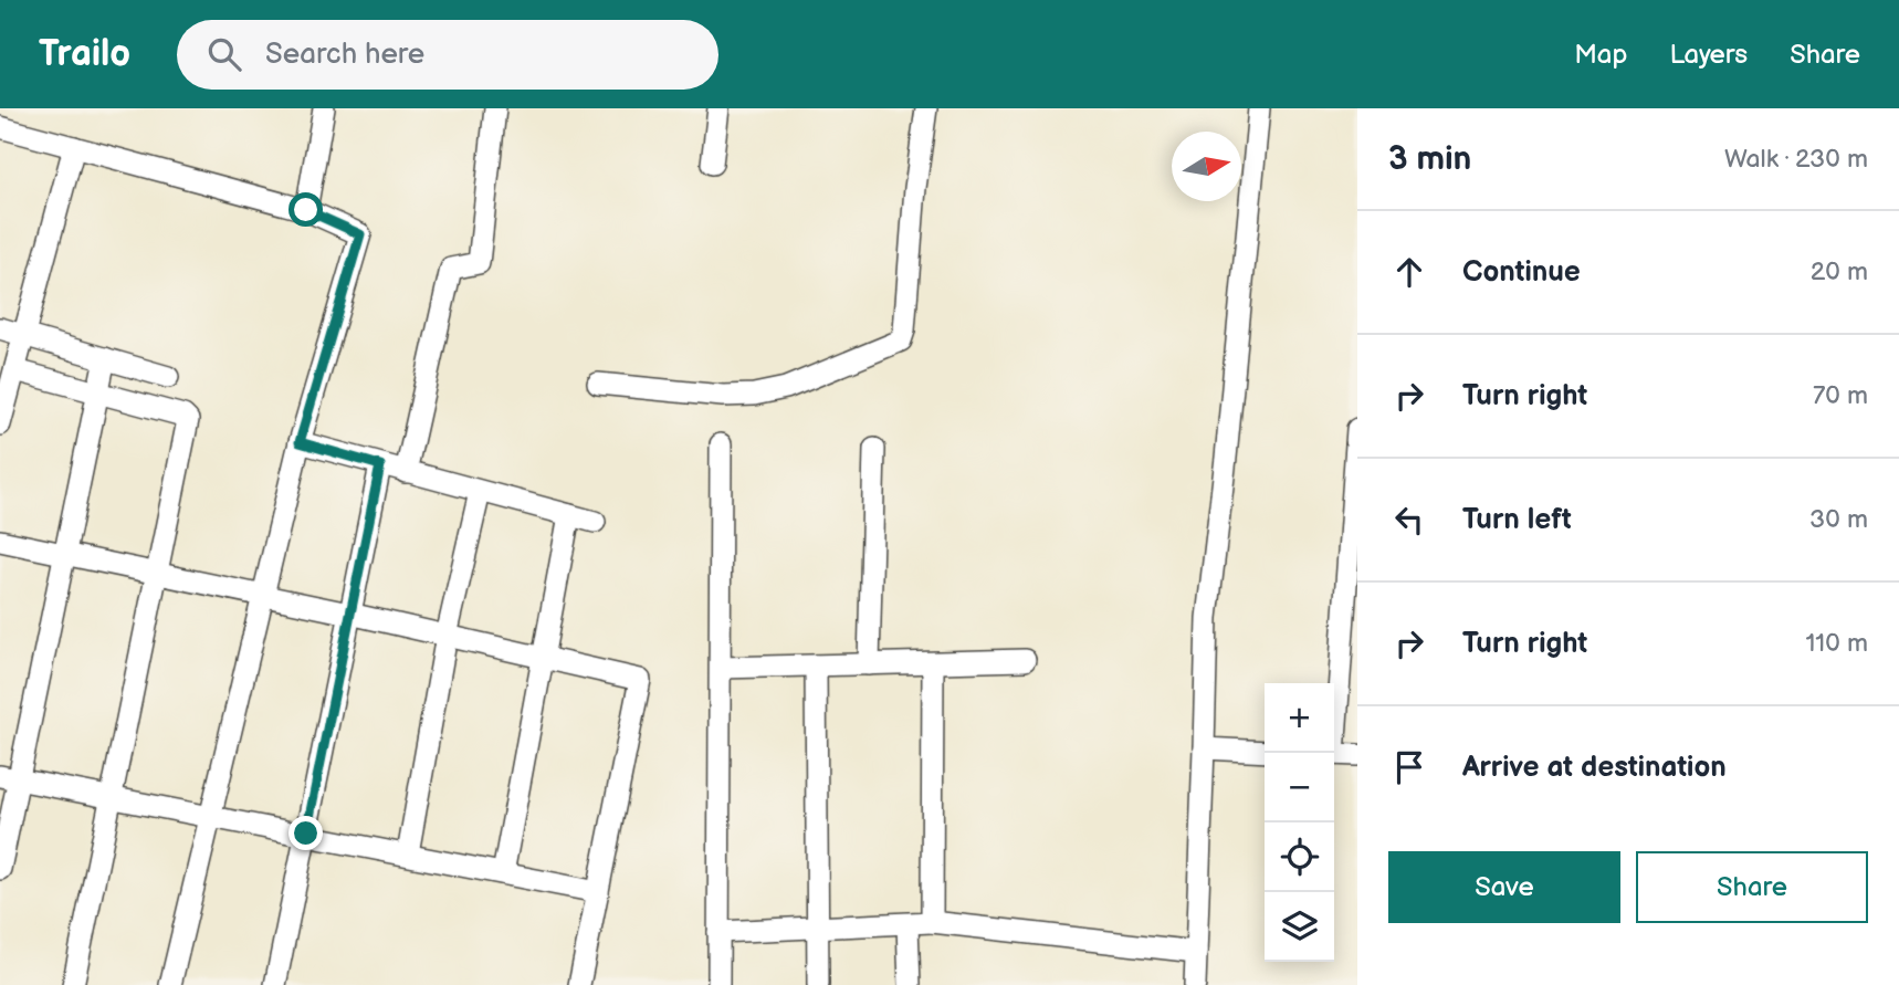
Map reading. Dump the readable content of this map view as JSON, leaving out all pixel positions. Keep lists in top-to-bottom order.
{
  "north": "right",
  "page": {
    "header": "Trailo",
    "search": "Search here",
    "nav": ["Map", "Layers", "Share"],
    "heading": ["3 min", "Walk · 230 m"],
    "list": [
      ["Continue", "20 m"],
      ["Turn right", "70 m"],
      ["Turn left", "30 m"],
      ["Turn right", "110 m"],
      "Arrive at destination"
    ],
    "map_buttons": ["+", "−"],
    "buttons": ["Save", "Share"]
  }
}
